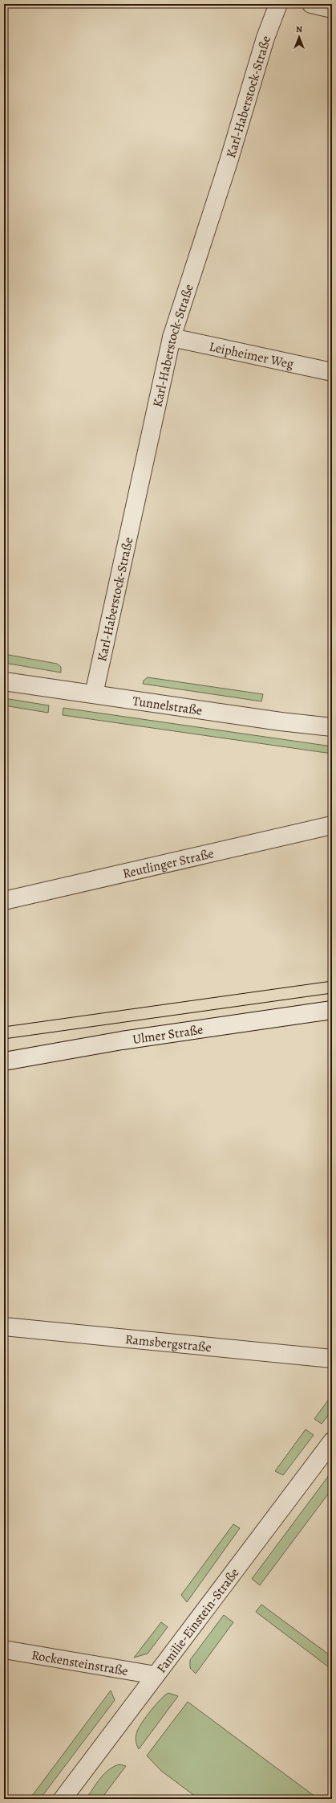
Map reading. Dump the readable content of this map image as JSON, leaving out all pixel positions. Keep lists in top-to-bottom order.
{
  "streets": {
    "street": [
      "Karl-Haberstock-Straße",
      "Leipheimer Weg",
      "Tunnelstraße",
      "Reutlinger Straße",
      "Ulmer Straße",
      "Ramsbergstraße",
      "Familie-Einstein-Straße",
      "Rockensteinstraße"
    ]
  },
  "crossings": [
    ["Karl-Haberstock-Straße", "Leipheimer Weg"],
    ["Karl-Haberstock-Straße", "Tunnelstraße"],
    ["Familie-Einstein-Straße", "Rockensteinstraße"]
  ],
  "north": "top"
}
